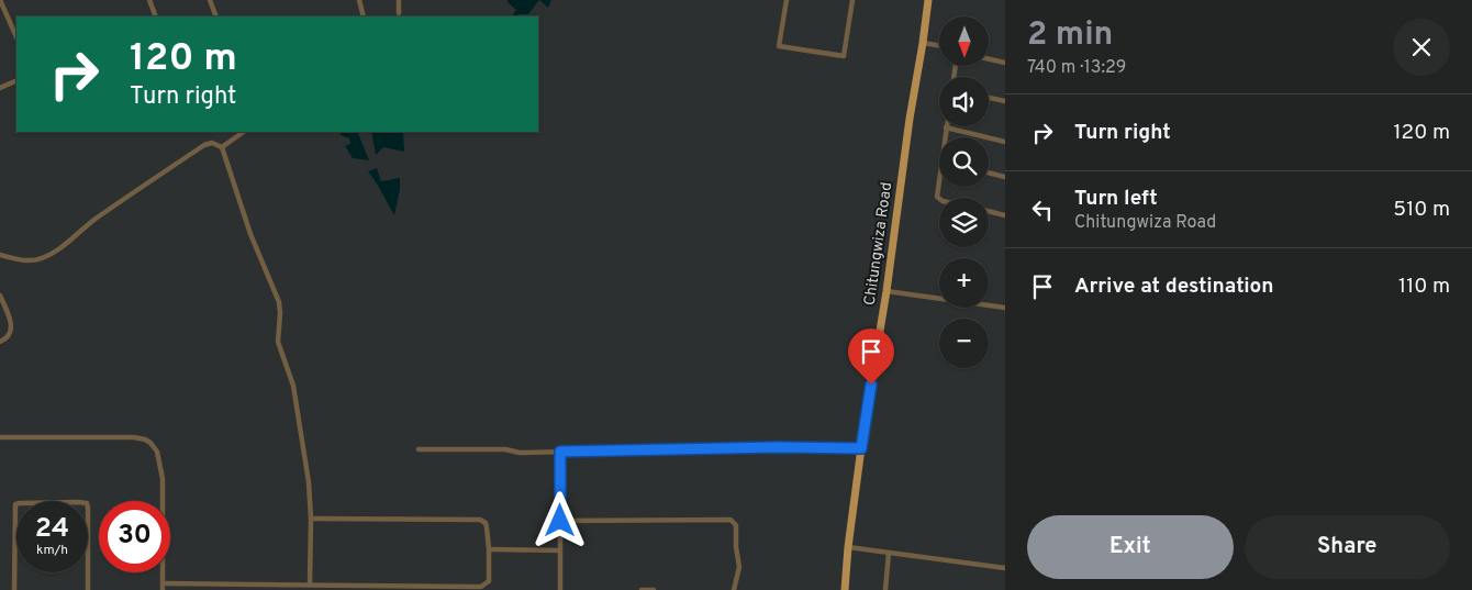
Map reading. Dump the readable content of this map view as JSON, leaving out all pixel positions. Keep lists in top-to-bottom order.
{
  "streets": {
    "main road": ["Chitungwiza Road"]
  },
  "north": "bottom",
  "page": {
    "heading": ["2 min", "740 m · 13:29"],
    "map_buttons": ["+", "−"],
    "turn": ["120 m", "Turn right"],
    "list": [
      {
        "name": "Turn right",
        "value": "120 m"
      },
      {
        "name": "Turn left",
        "note": "Chitungwiza Road",
        "value": "510 m"
      },
      {
        "name": "Arrive at destination",
        "value": "110 m"
      }
    ],
    "speed": "24 km/h",
    "limit": "30",
    "buttons": ["Exit", "Share"]
  }
}
